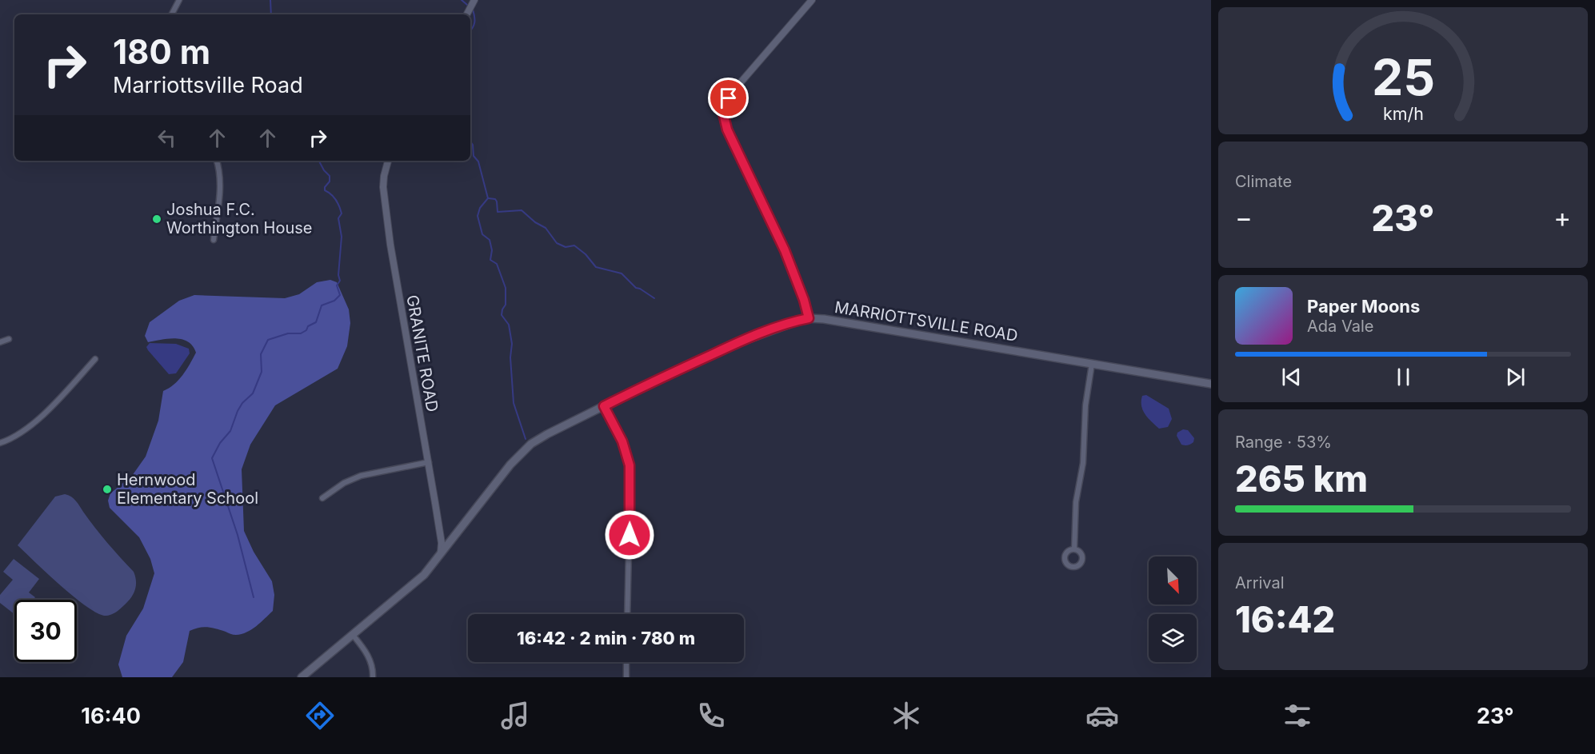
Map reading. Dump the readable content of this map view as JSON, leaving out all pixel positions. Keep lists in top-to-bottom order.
{
  "streets": {
    "main road": ["MARRIOTTSVILLE ROAD"],
    "street": ["GRANITE ROAD"]
  },
  "crossings": [
    ["MARRIOTTSVILLE ROAD", "GRANITE ROAD"]
  ],
  "places": ["Joshua F.C. Worthington House", "Hernwood Elementary School"],
  "north": "bottom right",
  "page": {
    "turn": ["180 m", "Marriottsville Road"],
    "tile": [
      "Climate",
      ["Range · 53%", "265 km"],
      ["Arrival", "16:42"]
    ],
    "heat": ["−", "23°", "+"],
    "song": ["Paper Moons", "Ada Vale"],
    "limit": "30",
    "trip": "16:42 · 2 min · 780 m",
    "tabs": ["16:40", "23°"],
    "gauge": ["25", "km/h"]
  }
}
